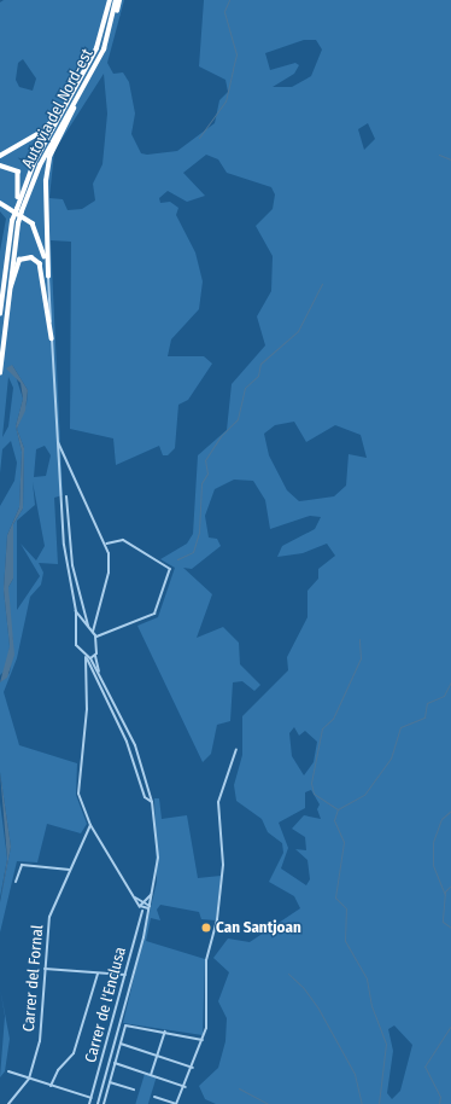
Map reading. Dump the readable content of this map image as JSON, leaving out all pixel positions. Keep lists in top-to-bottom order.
{
  "streets": {
    "highway": ["Autovia del Nord-est"],
    "street": ["Carrer del Fornal", "Carrer de l'Enclusa"]
  },
  "places": ["Can Santjoan"]
}
